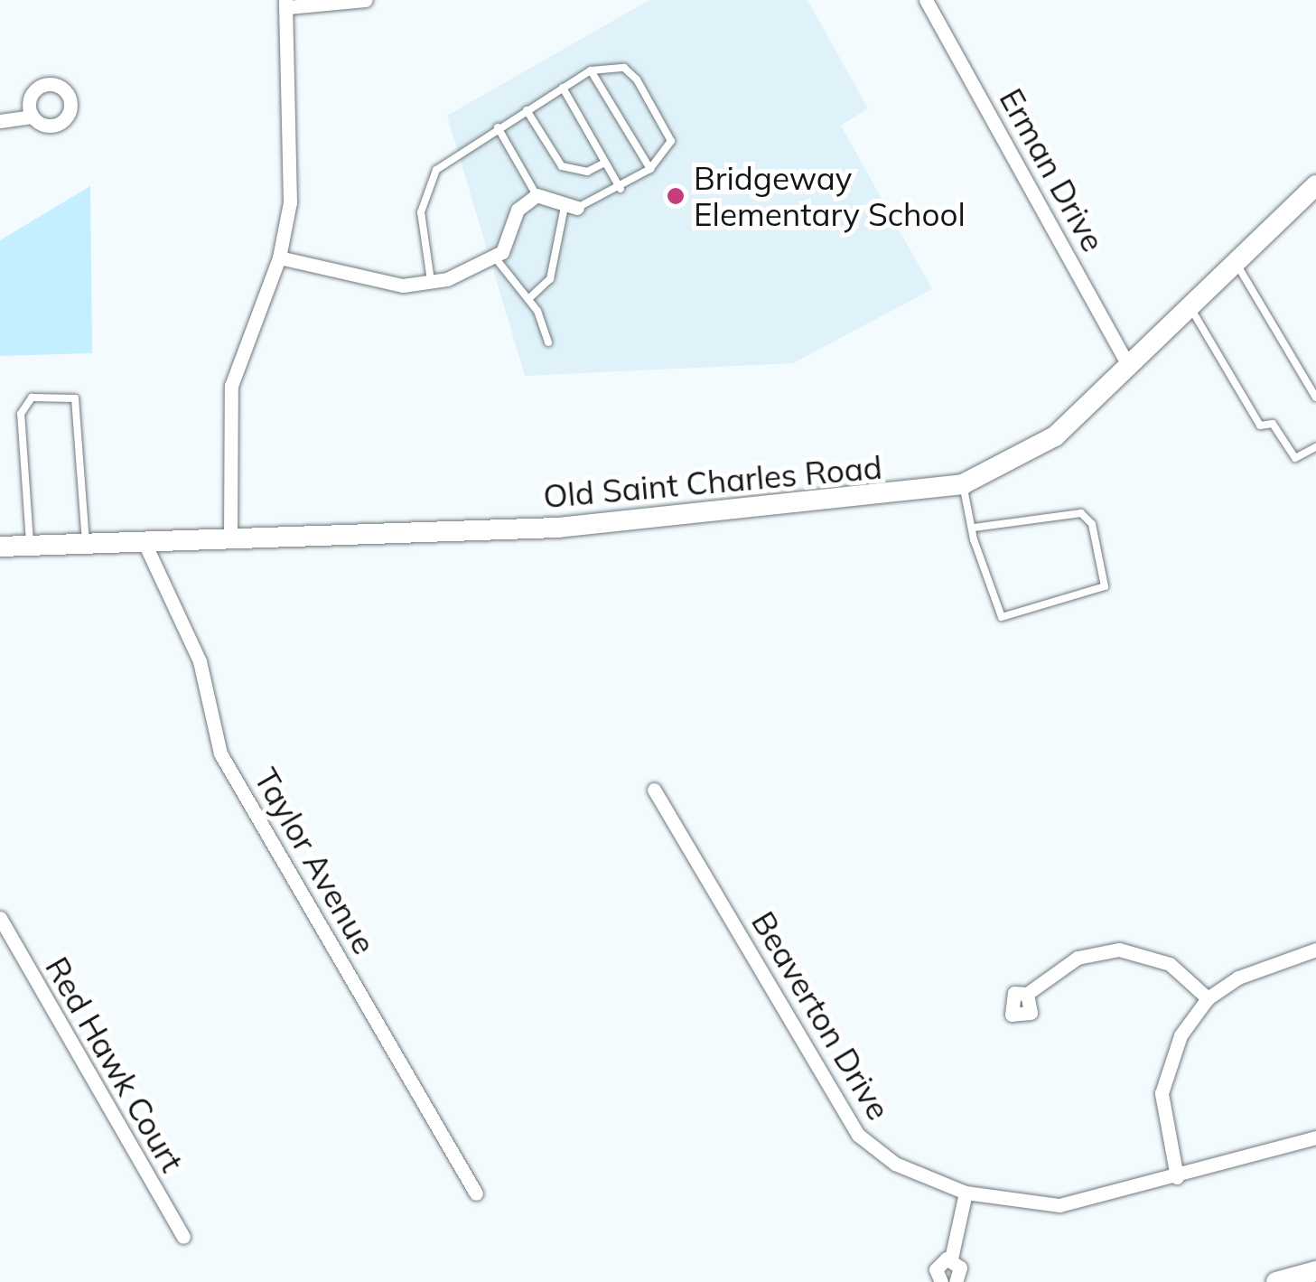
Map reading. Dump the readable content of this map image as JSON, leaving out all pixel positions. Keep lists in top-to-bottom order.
{
  "streets": {
    "street": [
      "Erman Drive",
      "Old Saint Charles Road",
      "Taylor Avenue",
      "Beaverton Drive",
      "Red Hawk Court"
    ]
  },
  "crossings": [
    ["Erman Drive", "Old Saint Charles Road"],
    ["Old Saint Charles Road", "Taylor Avenue"]
  ],
  "places": ["Bridgeway Elementary School"]
}
